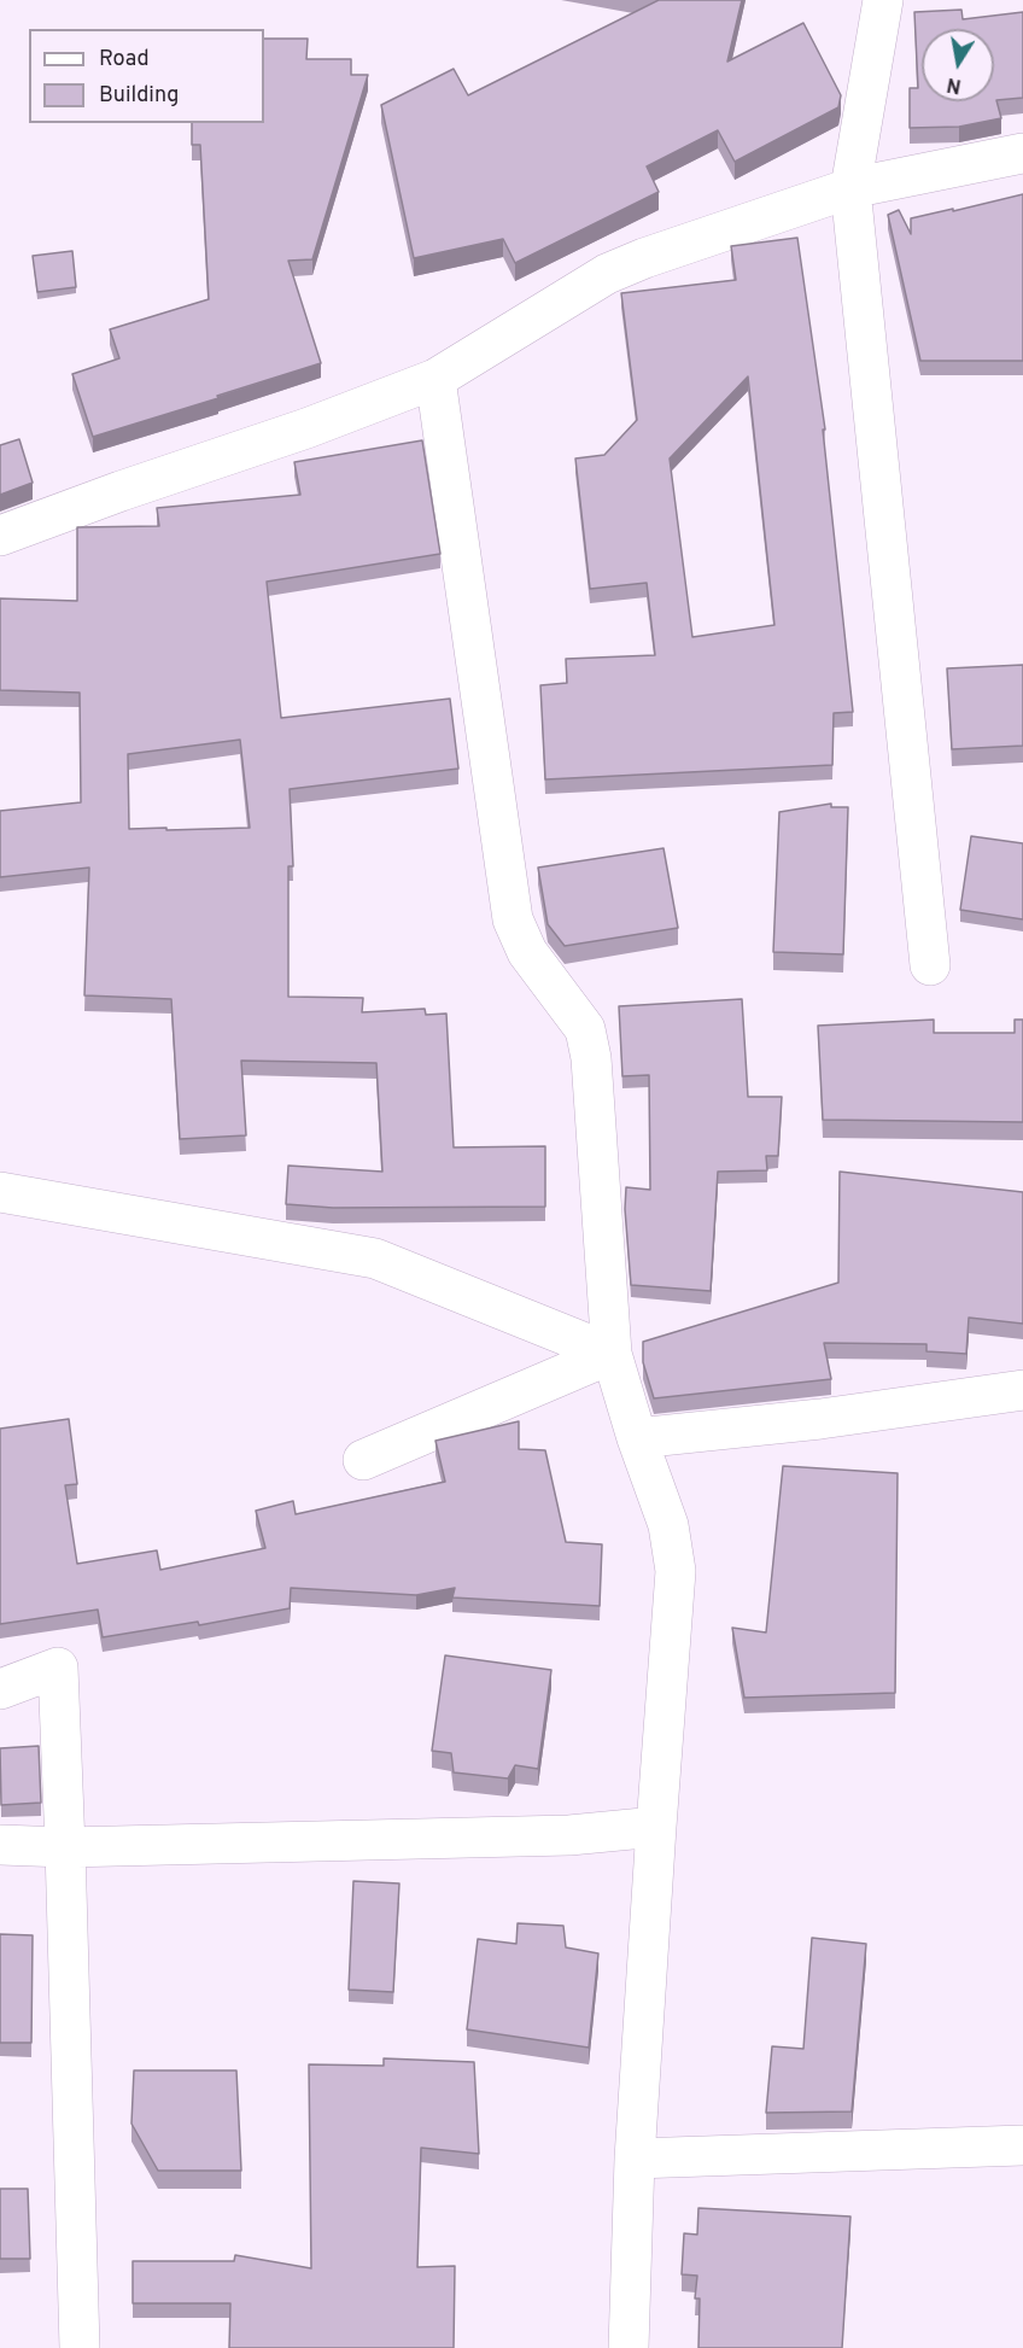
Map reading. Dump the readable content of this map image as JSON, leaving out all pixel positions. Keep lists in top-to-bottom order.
{
  "legend": ["Road", "Building"],
  "north": "bottom"
}
